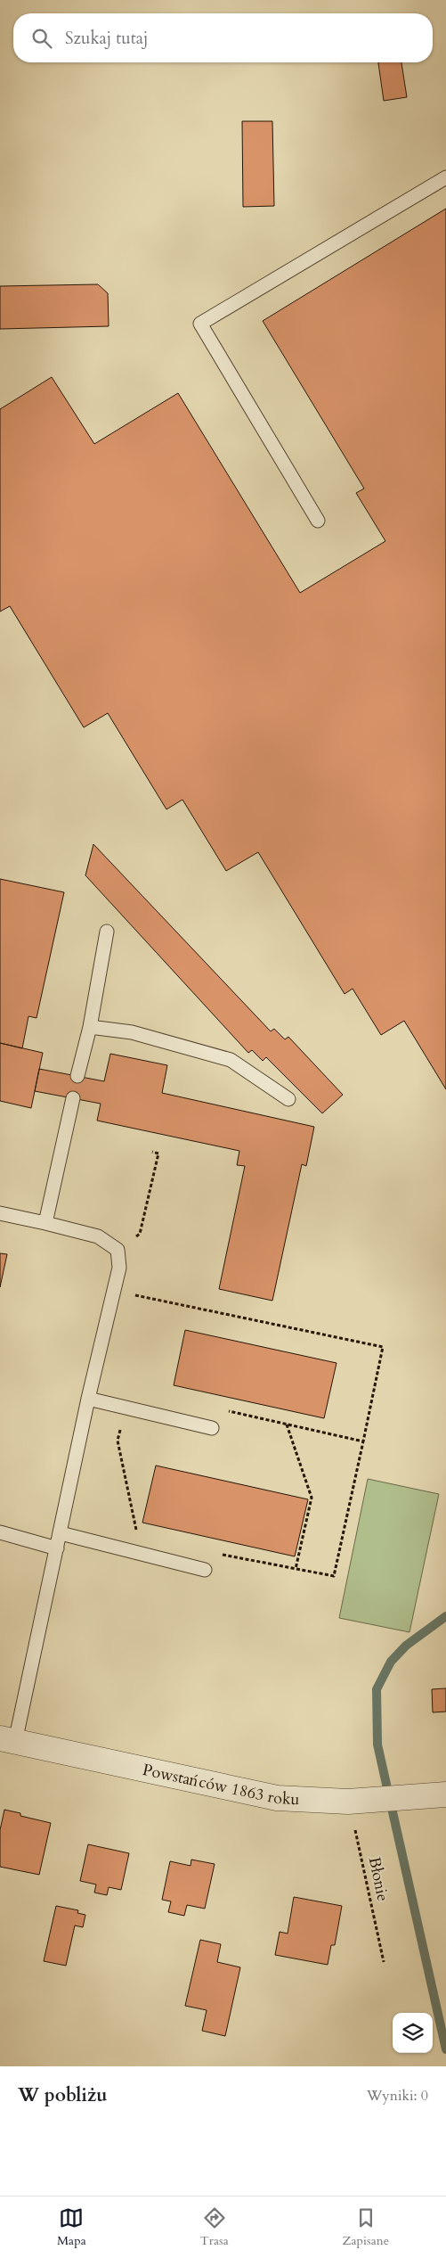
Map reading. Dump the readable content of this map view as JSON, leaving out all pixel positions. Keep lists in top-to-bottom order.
{
  "streets": {
    "street": ["Powstańców 1863 roku"],
    "path": ["Błonie"]
  },
  "crossings": [
    ["Powstańców 1863 roku", "Błonie"]
  ],
  "page": {
    "search": "Szukaj tutaj",
    "heading": ["W pobliżu", "Wyniki: 0"],
    "nav": ["Mapa", "Trasa", "Zapisane"]
  }
}
